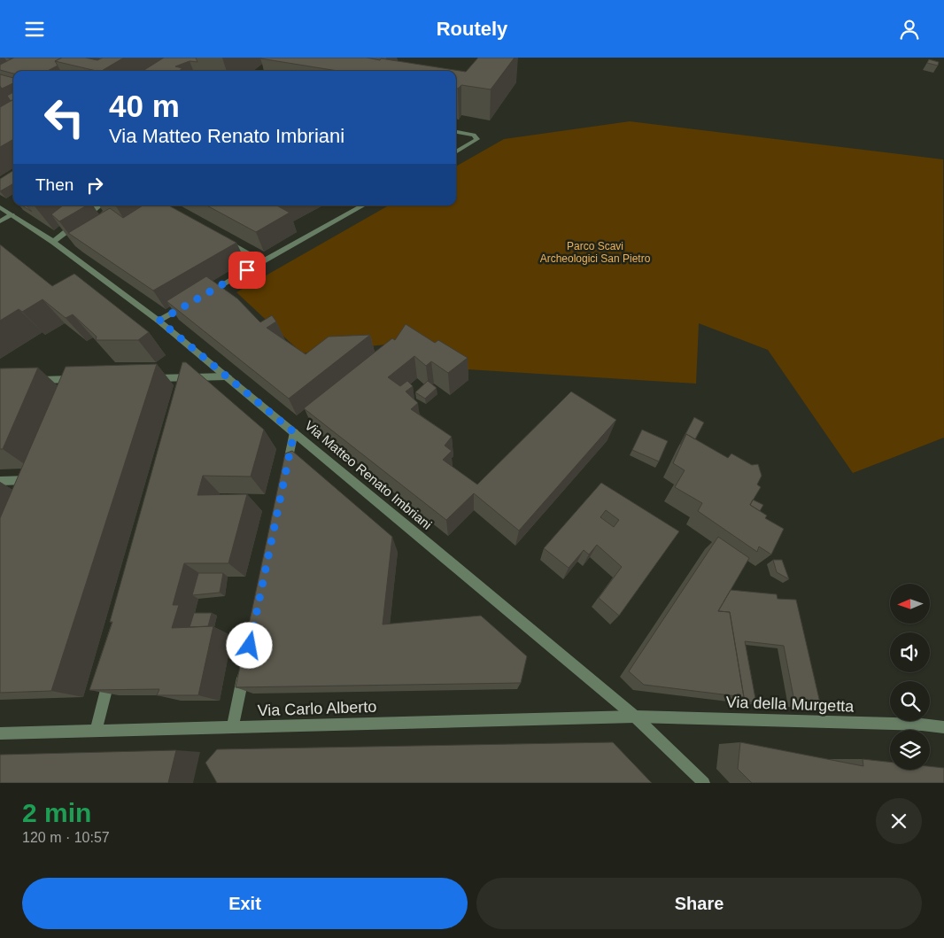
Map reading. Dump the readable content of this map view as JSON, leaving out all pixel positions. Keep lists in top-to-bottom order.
{
  "streets": {
    "street": ["Via Matteo Renato Imbriani", "Via della Murgetta", "Via Carlo Alberto"]
  },
  "crossings": [
    ["Via Matteo Renato Imbriani", "Via della Murgetta"],
    ["Via Matteo Renato Imbriani", "Via Carlo Alberto"],
    ["Via della Murgetta", "Via Carlo Alberto"]
  ],
  "parks": ["Parco Scavi Archeologici San Pietro"],
  "north": "left",
  "page": {
    "header": "Routely",
    "turn": ["40 m", "Via Matteo Renato Imbriani"],
    "then": "Then",
    "heading": ["2 min", "120 m · 10:57"],
    "buttons": ["Exit", "Share"]
  }
}
